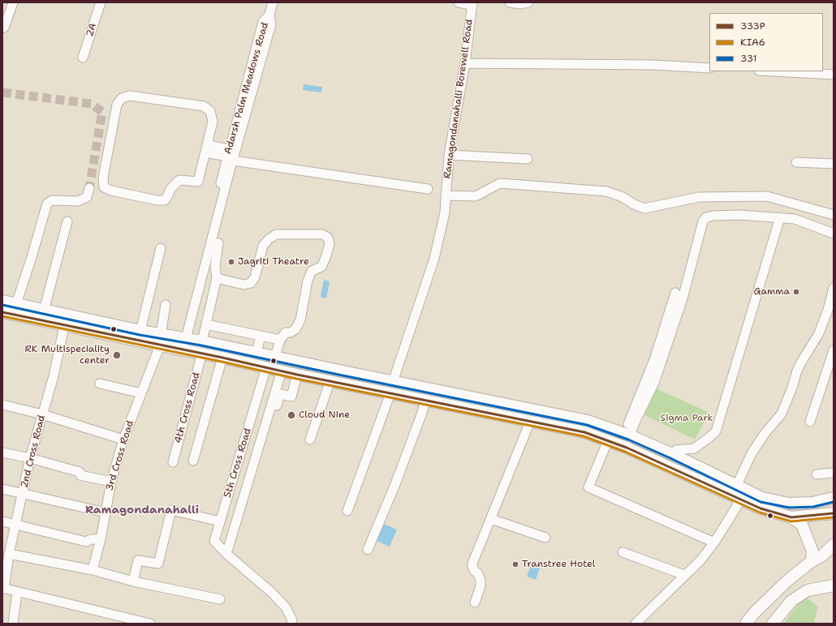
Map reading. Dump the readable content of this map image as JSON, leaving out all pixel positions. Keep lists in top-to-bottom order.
{
  "streets": {
    "street": [
      "2A",
      "Adarsh Palm Meadows Road",
      "Ramagondanahalli Borewell Road",
      "4th Cross Road",
      "2nd Cross Road",
      "3rd Cross Road",
      "5th Cross Road"
    ]
  },
  "districts": ["Ramagondanahalli"],
  "parks": ["Sigma Park"],
  "places": [
    "Jagriti Theatre",
    "Gamma",
    "RK Multispeciality center",
    "Cloud Nine",
    "Transtree Hotel"
  ],
  "lines": ["transit line 331", "transit line 333P", "transit line KIA6"],
  "legend": ["333P", "KIA6", "331"]
}
